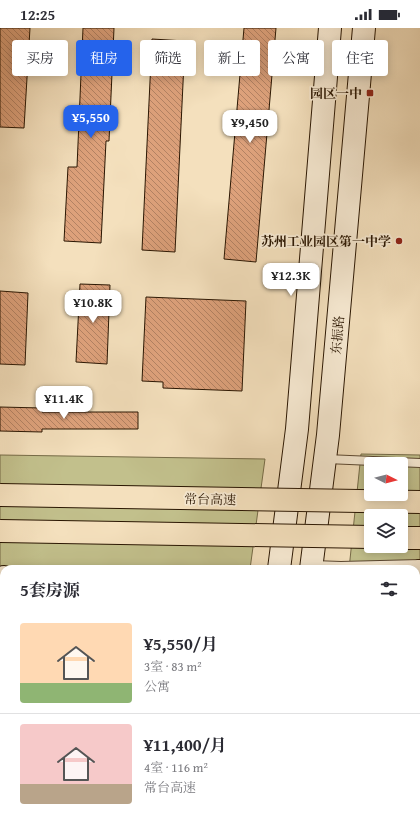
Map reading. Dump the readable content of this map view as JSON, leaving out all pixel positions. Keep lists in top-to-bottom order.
{
  "streets": {
    "highway": ["常台高速"],
    "main road": ["东振路"]
  },
  "places": {
    "transit": ["园区一中"],
    "other": ["苏州工业园区第一中学"]
  },
  "north": "right",
  "page": {
    "status": "12:25",
    "chip": [
      "买房",
      "租房",
      "筛选",
      "新上",
      "公寓",
      "住宅"
    ],
    "price": [
      "¥5,550",
      "¥9,450",
      "¥12.3K",
      "¥10.8K",
      "¥11.4K"
    ],
    "heading": "5套房源",
    "list": [
      {
        "name": "¥5,550/月",
        "note": "3室 · 83 m² · 公寓"
      },
      {
        "name": "¥11,400/月",
        "note": "4室 · 116 m² · 常台高速"
      }
    ]
  }
}
